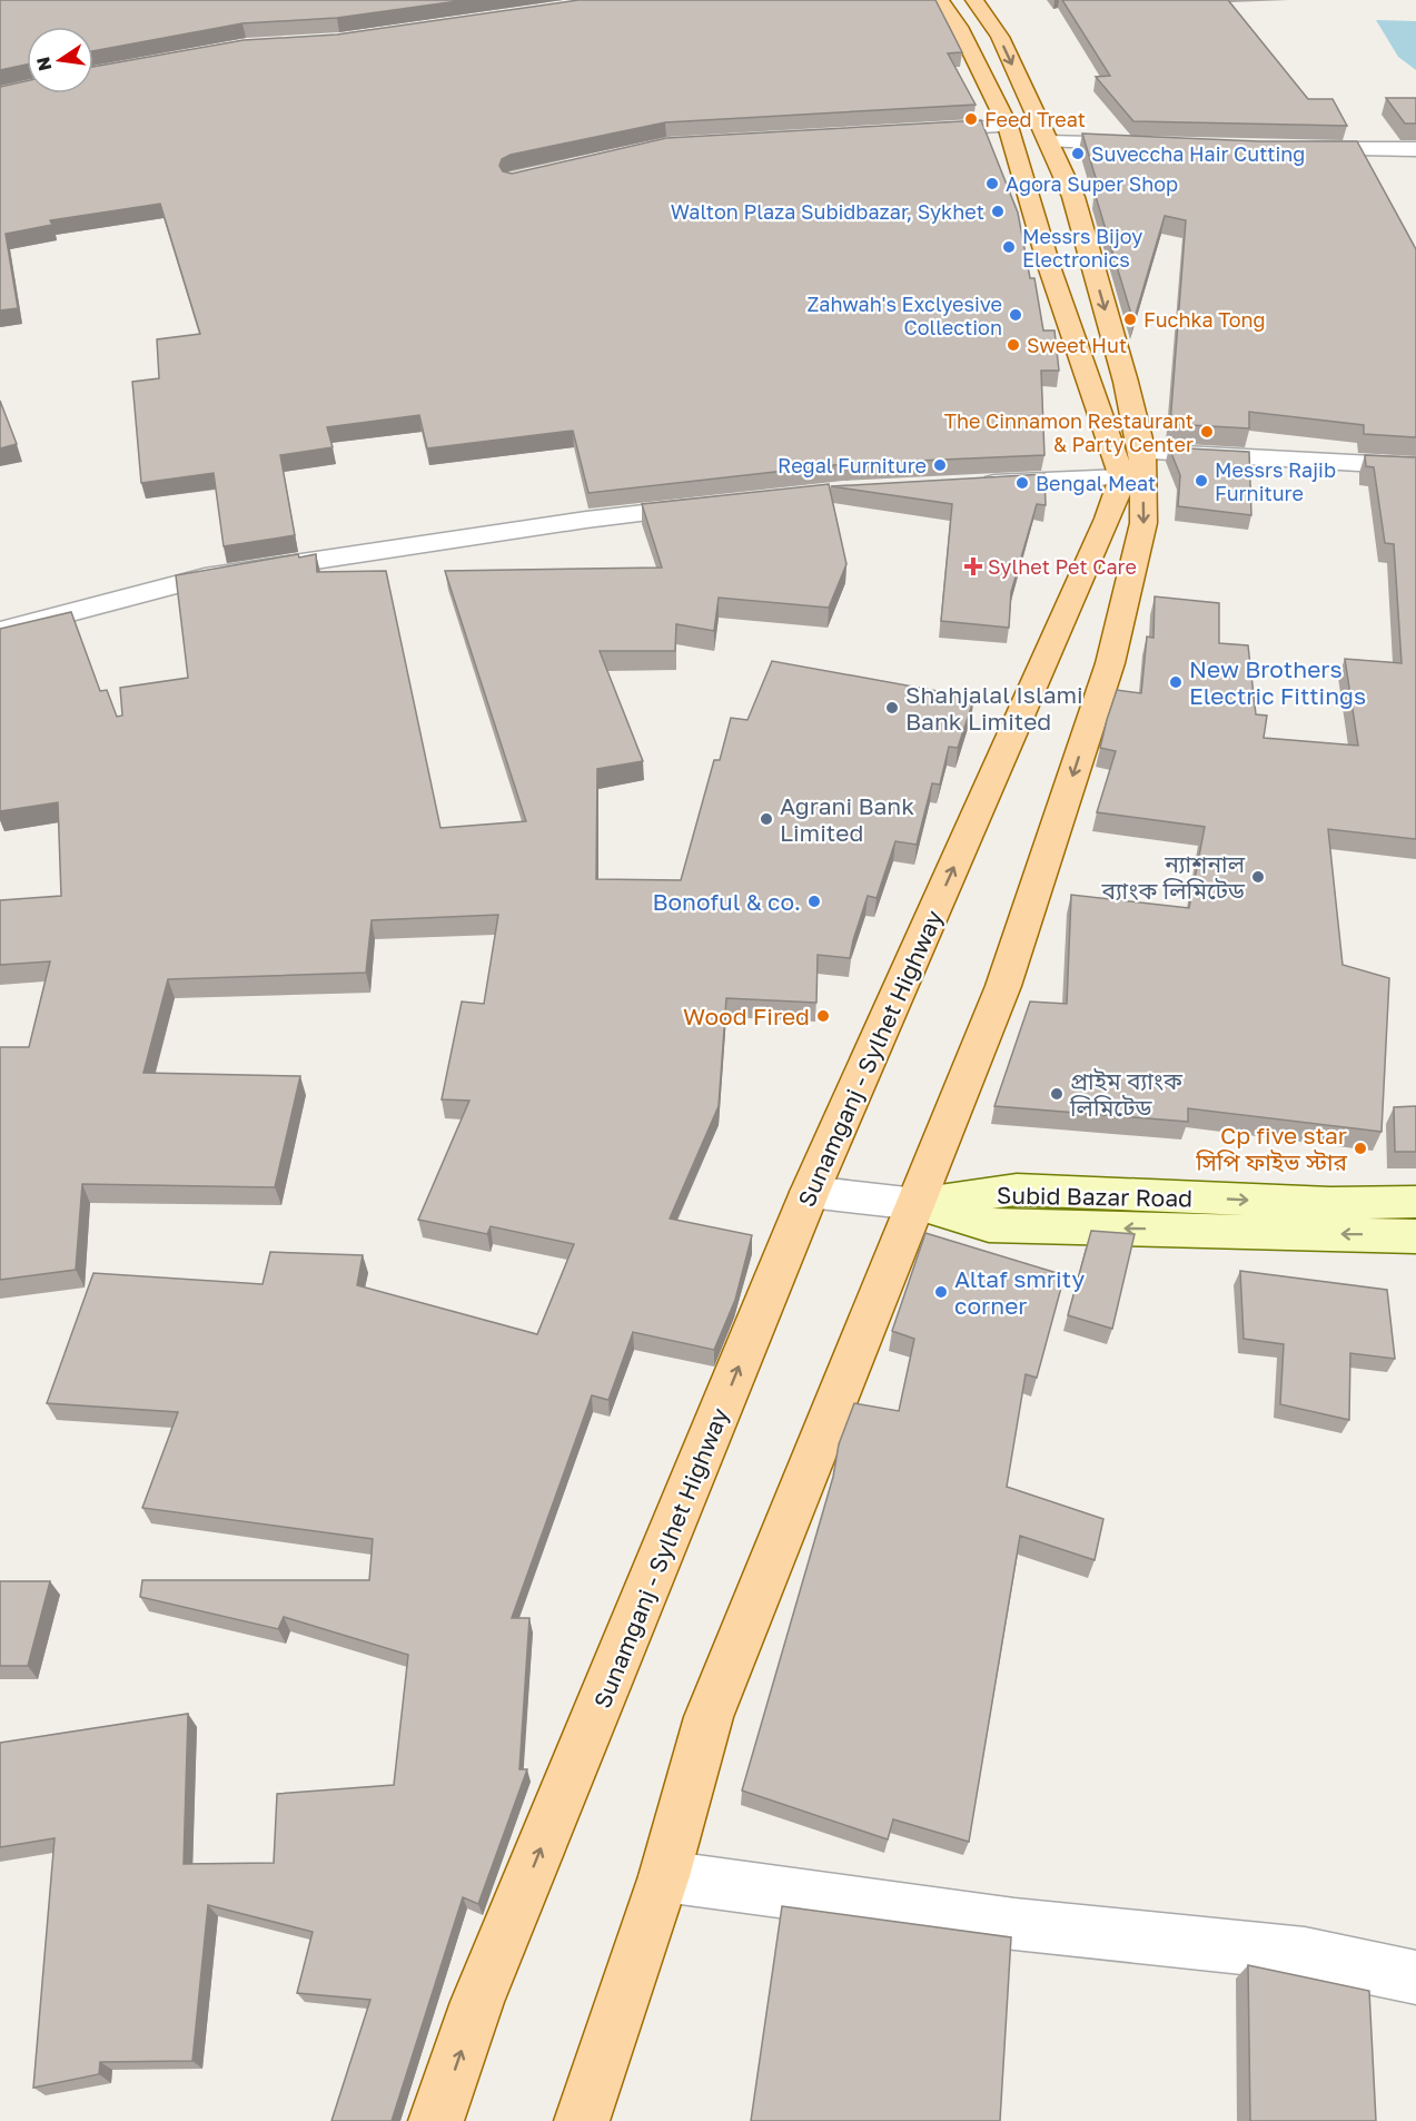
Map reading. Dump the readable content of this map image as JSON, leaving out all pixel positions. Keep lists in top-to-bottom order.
{
  "streets": {
    "main road": ["Sunamganj - Sylhet Highway", "Subid Bazar Road"]
  },
  "places": {
    "other": [
      "Feed Treat",
      "Suveccha Hair Cutting",
      "Agora Super Shop",
      "Walton Plaza Subidbazar, Sykhet",
      "Messrs Bijoy Electronics",
      "Zahwah's Exclyesive Collection",
      "Fuchka Tong",
      "Sweet Hut",
      "The Cinnamon Restaurant & Party Center",
      "Regal Furniture",
      "Messrs Rajib Furniture",
      "Bengal Meat",
      "New Brothers Electric Fittings",
      "Shahjalal Islami Bank Limited",
      "Agrani Bank Limited",
      "ন্যাশনাল ব্যাংক লিমিটেড",
      "Bonoful & co.",
      "Wood Fired",
      "প্রাইম ব্যাংক লিমিটেড",
      "Cp five star সিপি ফাইভ স্টার",
      "Altaf smrity corner"
    ],
    "health": ["Sylhet Pet Care"]
  },
  "north": "left"
}
